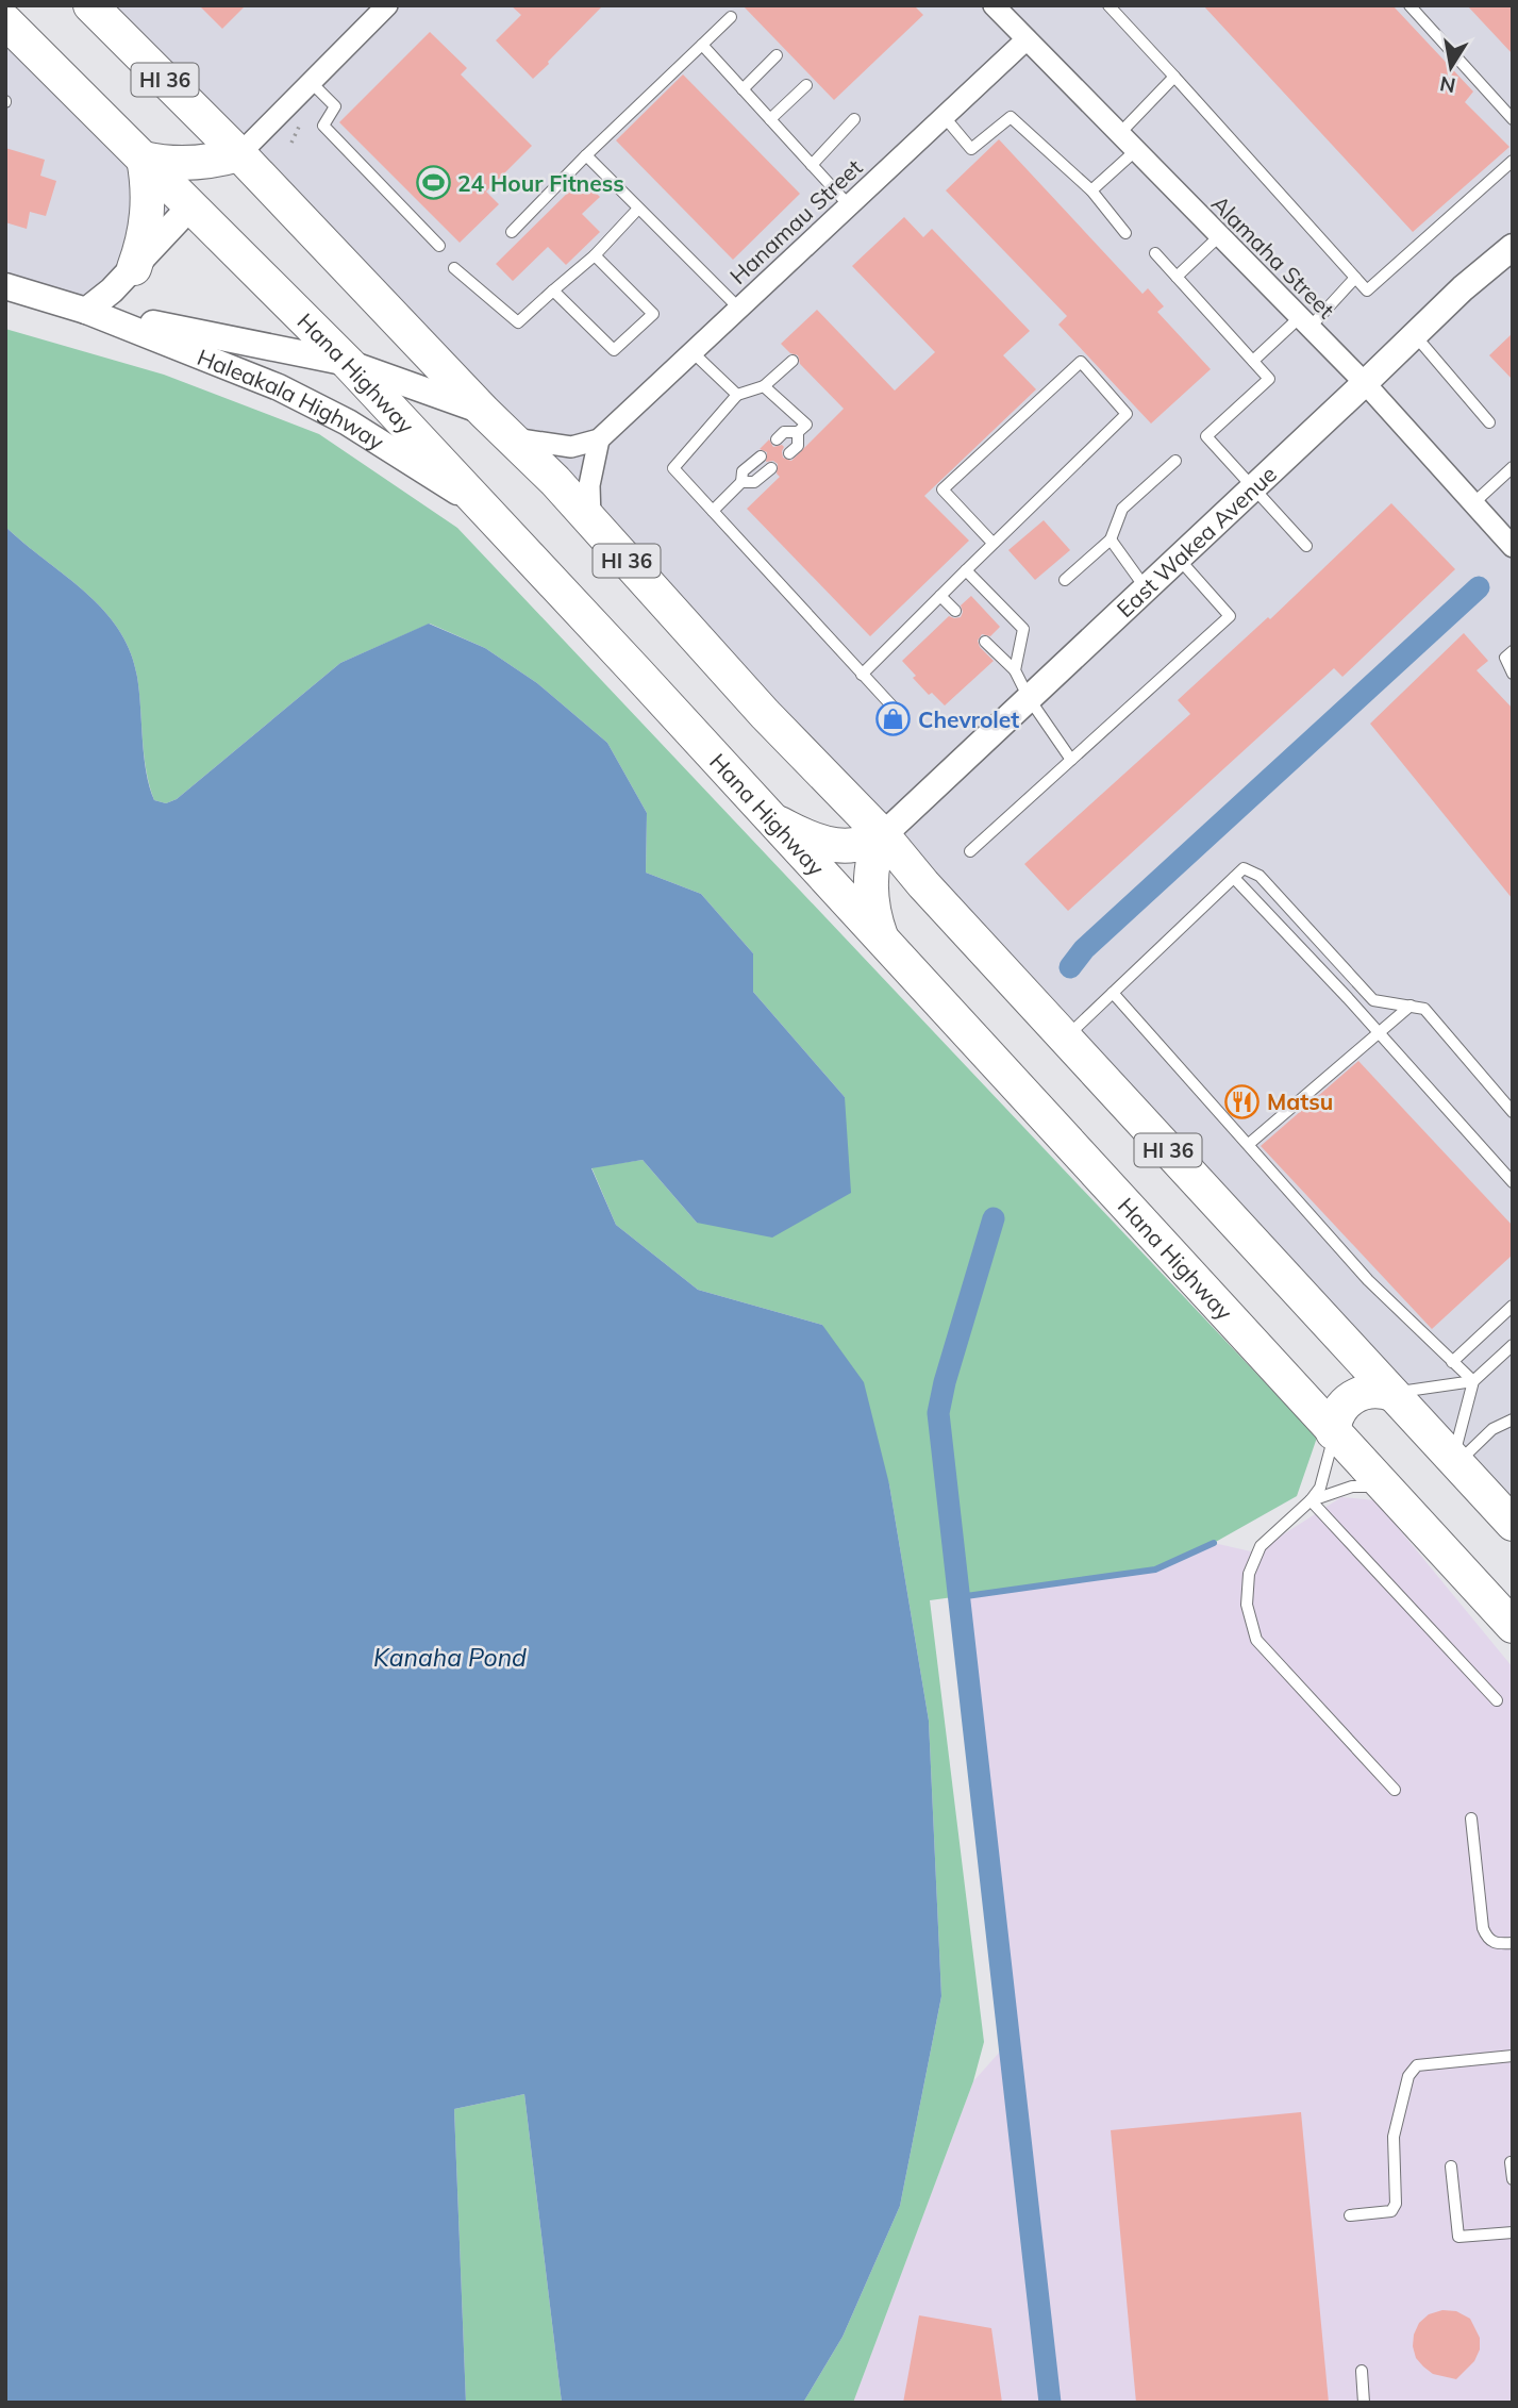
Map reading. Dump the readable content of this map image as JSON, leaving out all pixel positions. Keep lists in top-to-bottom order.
{
  "streets": {
    "main road": ["HI 36", "Hana Highway"],
    "street": [
      "Hanamau Street",
      "Alamaha Street",
      "Haleakala Highway",
      "East Wakea Avenue"
    ]
  },
  "crossings": [
    ["HI 36", "Hana Highway"],
    ["HI 36", "Haleakala Highway"],
    ["HI 36", "East Wakea Avenue"],
    ["Hanamau Street", "Alamaha Street"],
    ["Alamaha Street", "East Wakea Avenue"],
    ["Hana Highway", "Haleakala Highway"]
  ],
  "water": ["Kanaha Pond"],
  "places": {
    "sports": ["24 Hour Fitness"],
    "shop": ["Chevrolet"],
    "restaurant": ["Matsu"]
  },
  "north": "bottom"
}
